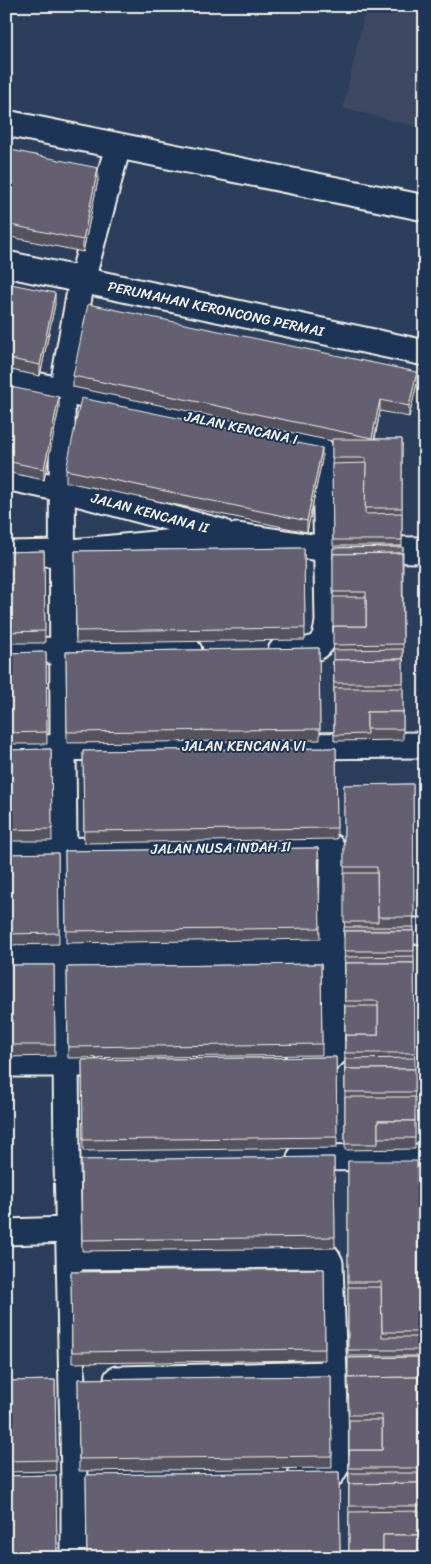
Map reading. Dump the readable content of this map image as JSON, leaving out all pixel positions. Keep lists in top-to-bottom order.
{
  "streets": {
    "street": [
      "PERUMAHAN KERONCONG PERMAI",
      "JALAN KENCANA I",
      "JALAN KENCANA II",
      "JALAN KENCANA VI",
      "JALAN NUSA INDAH II"
    ]
  }
}
